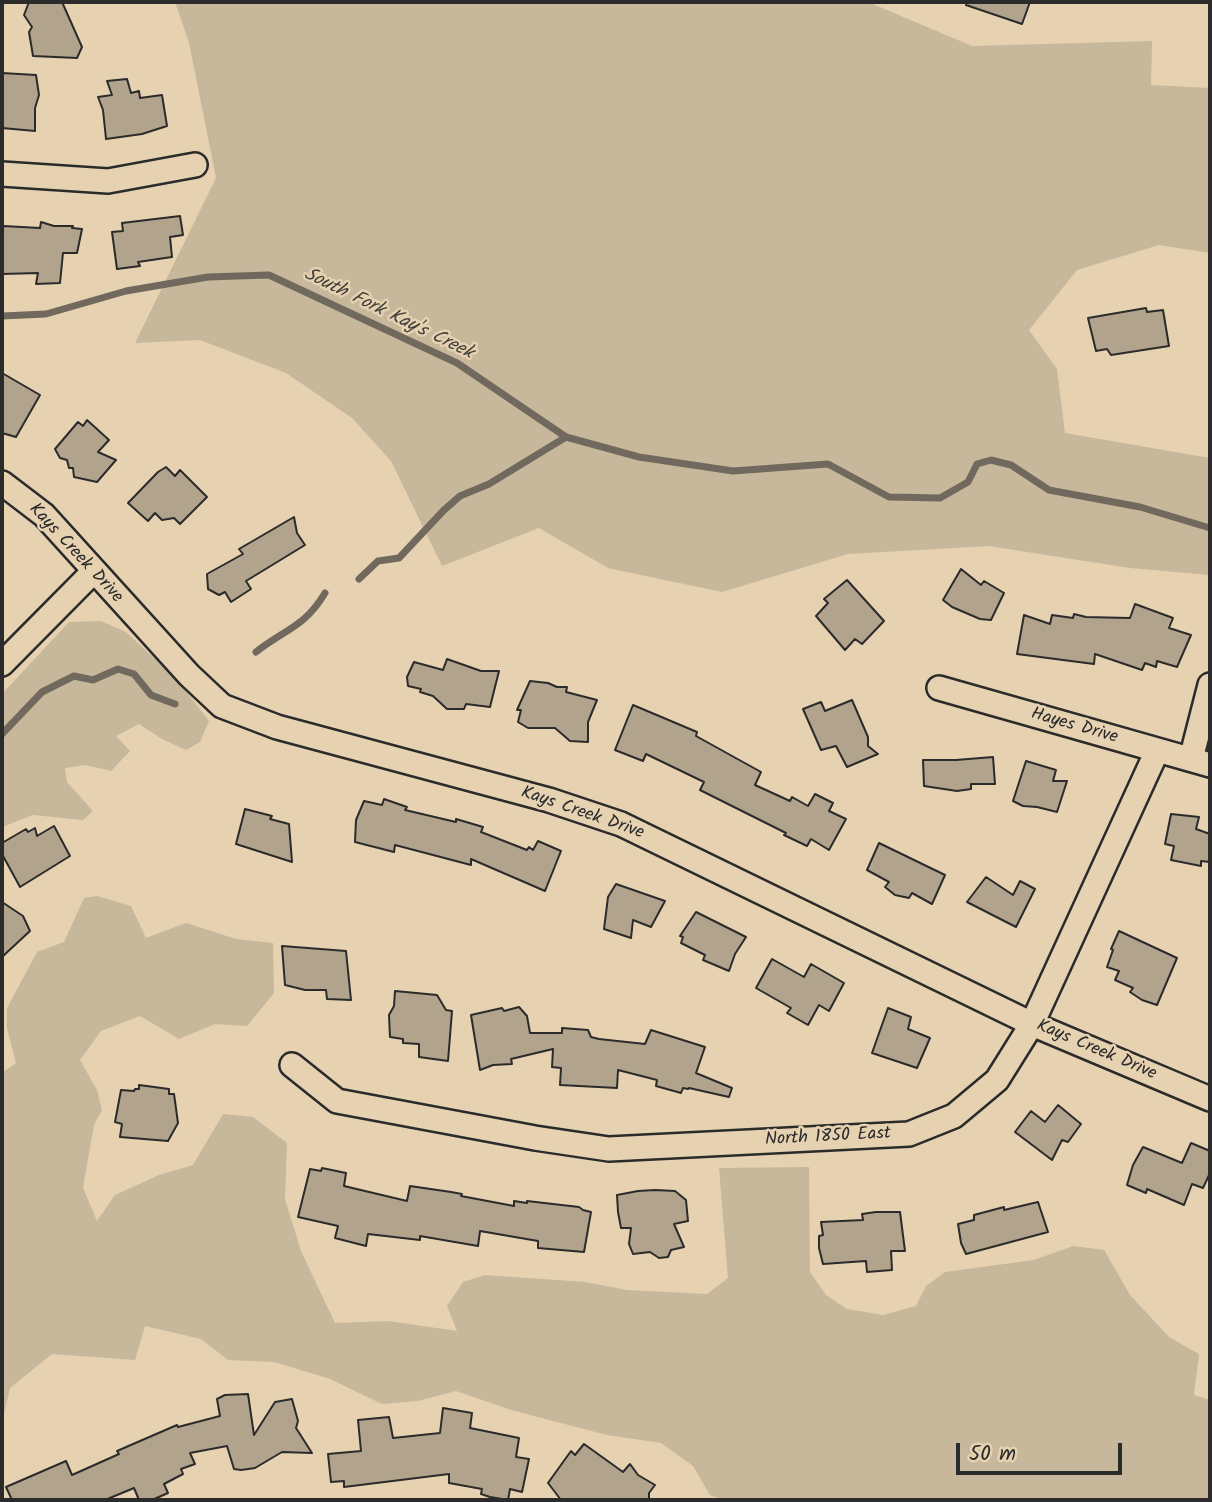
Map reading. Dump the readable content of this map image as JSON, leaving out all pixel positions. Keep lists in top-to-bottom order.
{
  "streets": {
    "street": ["Kays Creek Drive", "Hayes Drive", "North 1850 East"]
  },
  "crossings": [
    ["Kays Creek Drive", "North 1850 East"],
    ["Hayes Drive", "North 1850 East"]
  ],
  "water": ["South Fork Kay's Creek"],
  "scale_bar": "50 m"
}
